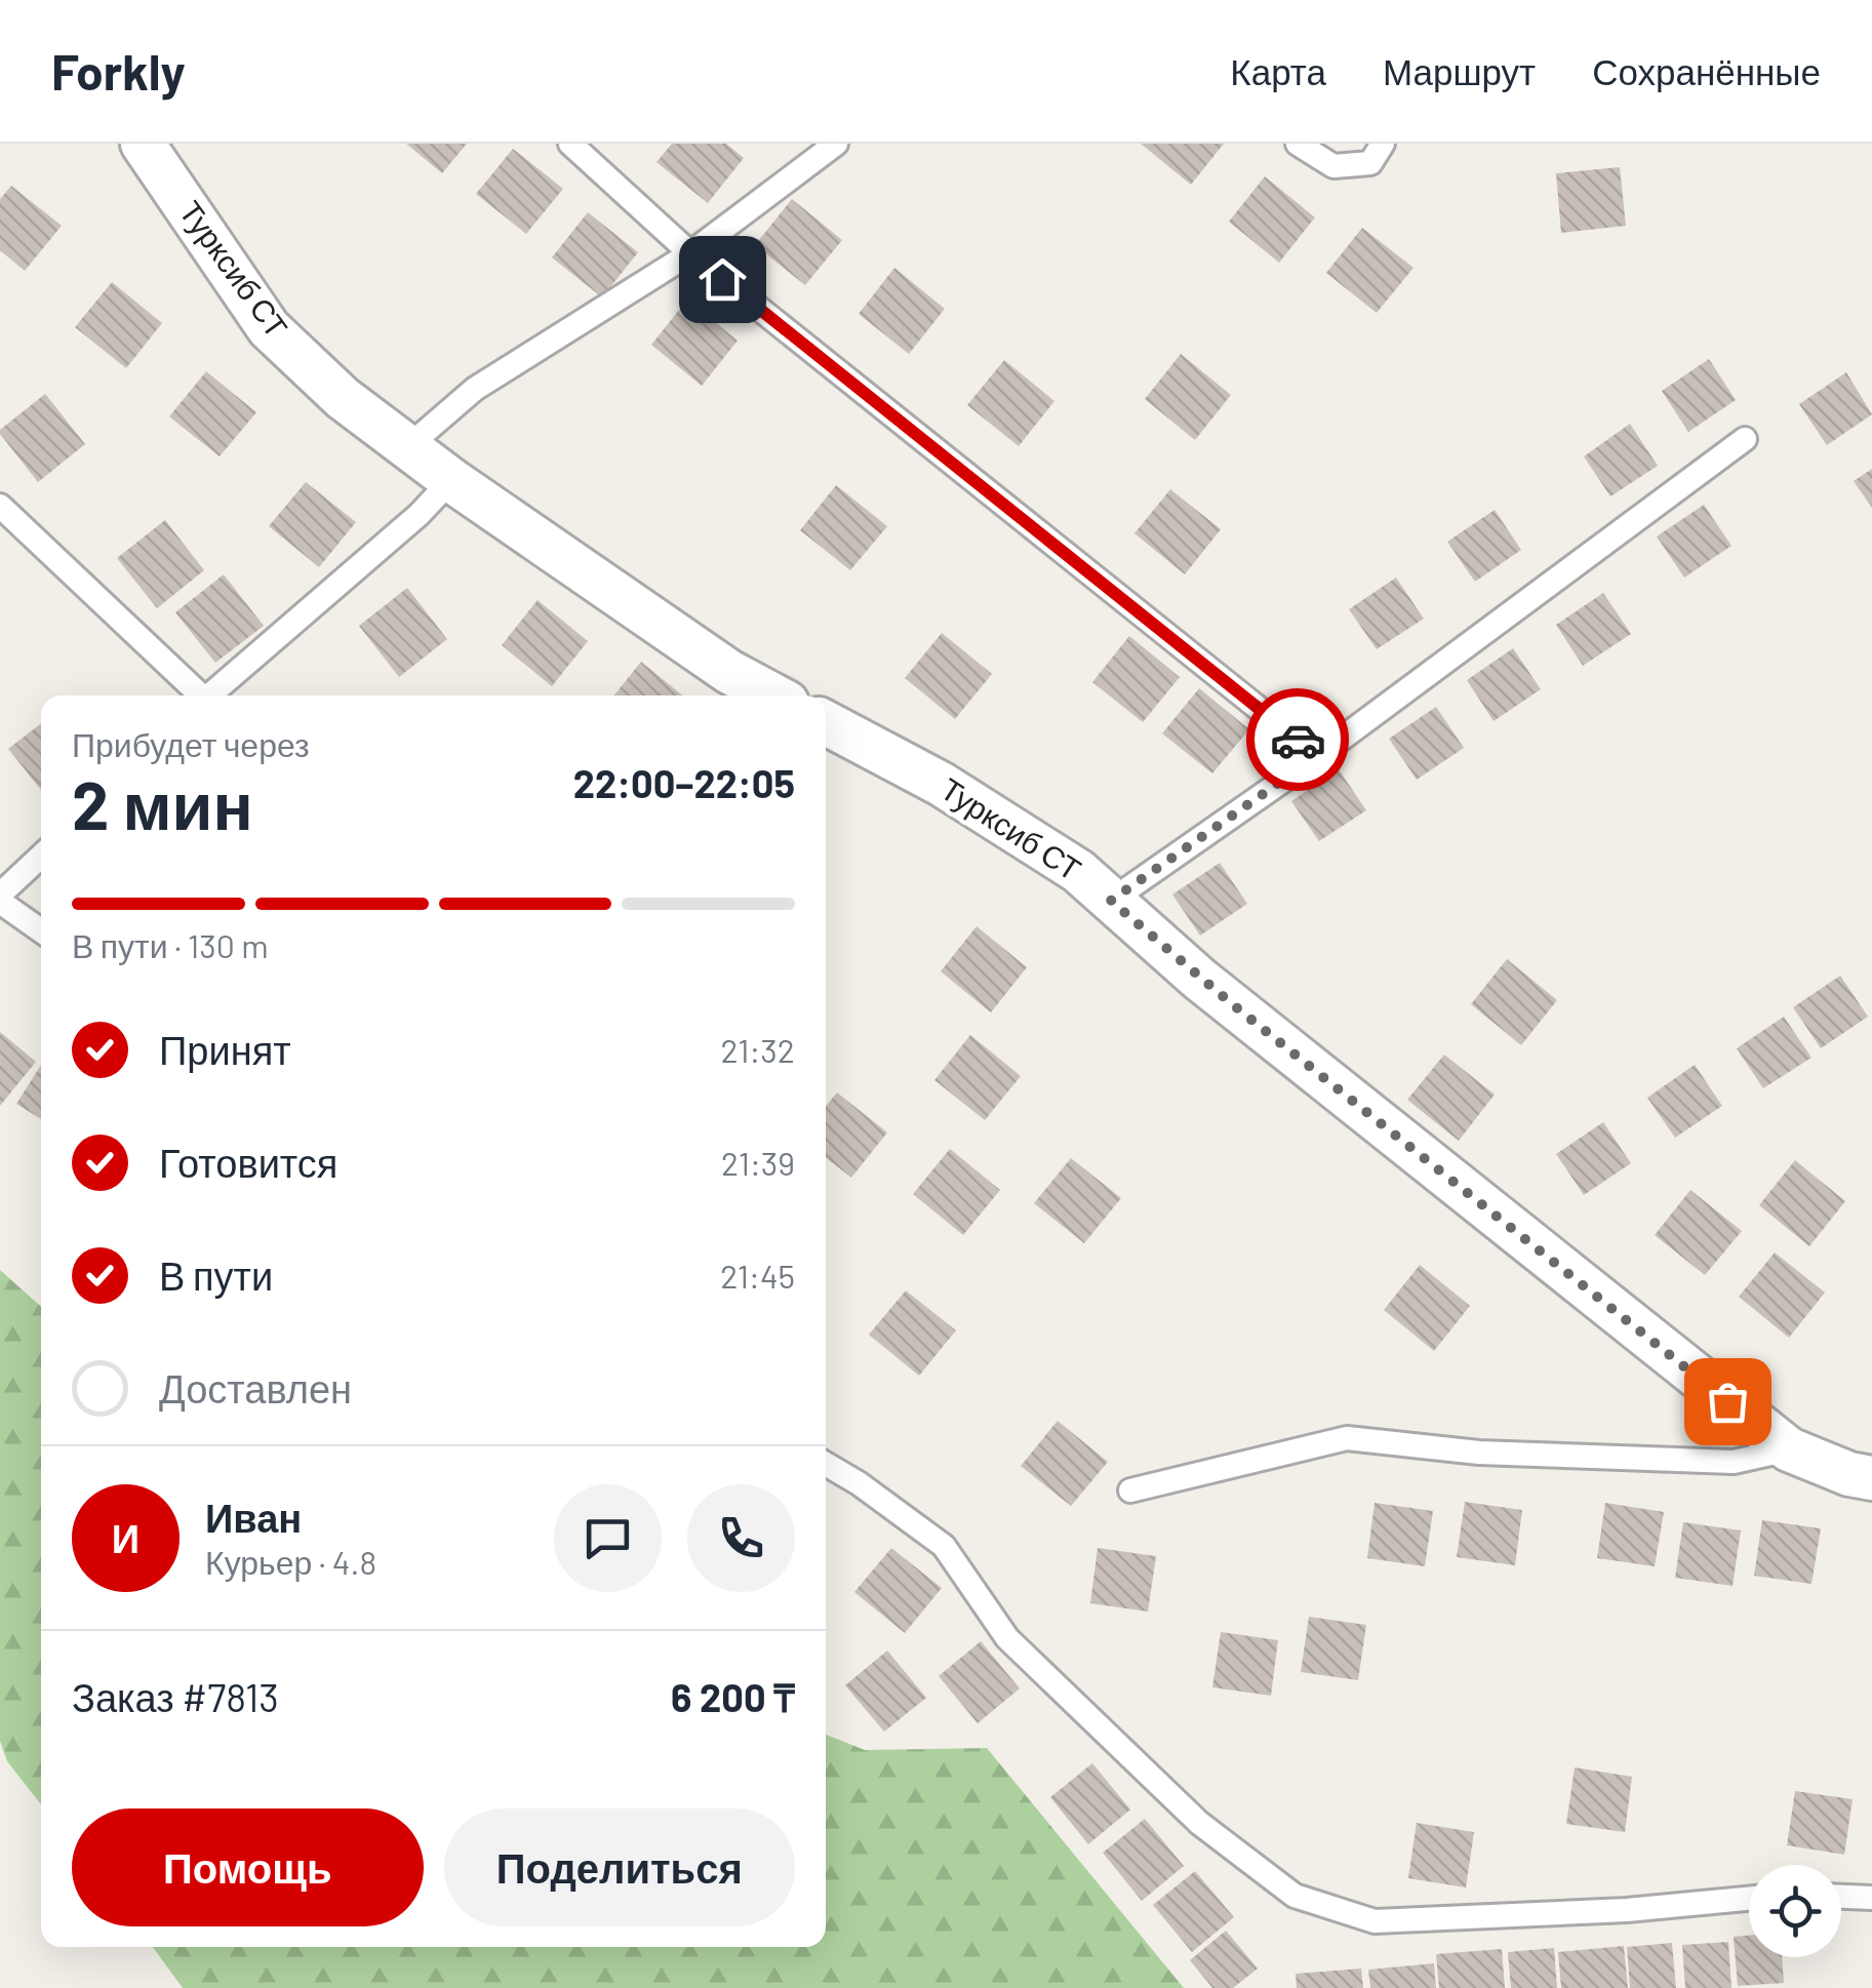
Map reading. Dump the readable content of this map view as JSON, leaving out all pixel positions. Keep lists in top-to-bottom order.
{
  "streets": {
    "street": ["Турксиб СТ"]
  },
  "page": {
    "header": "Forkly",
    "nav": ["Карта", "Маршрут", "Сохранённые"],
    "heading": ["2 мин", "Прибудет через", "22:00–22:05"],
    "panel": [
      "Иван",
      "Курьер · 4.8",
      "Заказ #7813",
      "6 200 ₸"
    ],
    "bar": "В пути · 130 m",
    "list": [
      ["Принят", "21:32"],
      ["Готовится", "21:39"],
      ["В пути", "21:45"],
      "Доставлен"
    ],
    "round": "И",
    "buttons": ["Помощь", "Поделиться"]
  }
}
